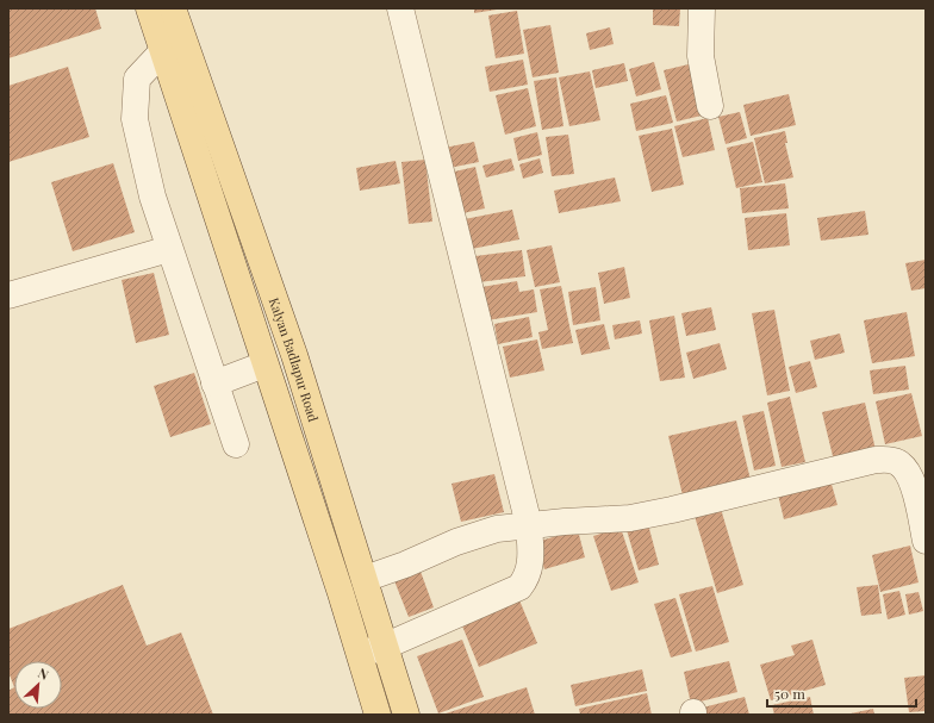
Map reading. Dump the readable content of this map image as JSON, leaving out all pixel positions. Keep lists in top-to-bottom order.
{
  "streets": {
    "main road": ["Kalyan Badlapur Road"]
  },
  "scale_bar": "50 m",
  "north": "top right"
}
